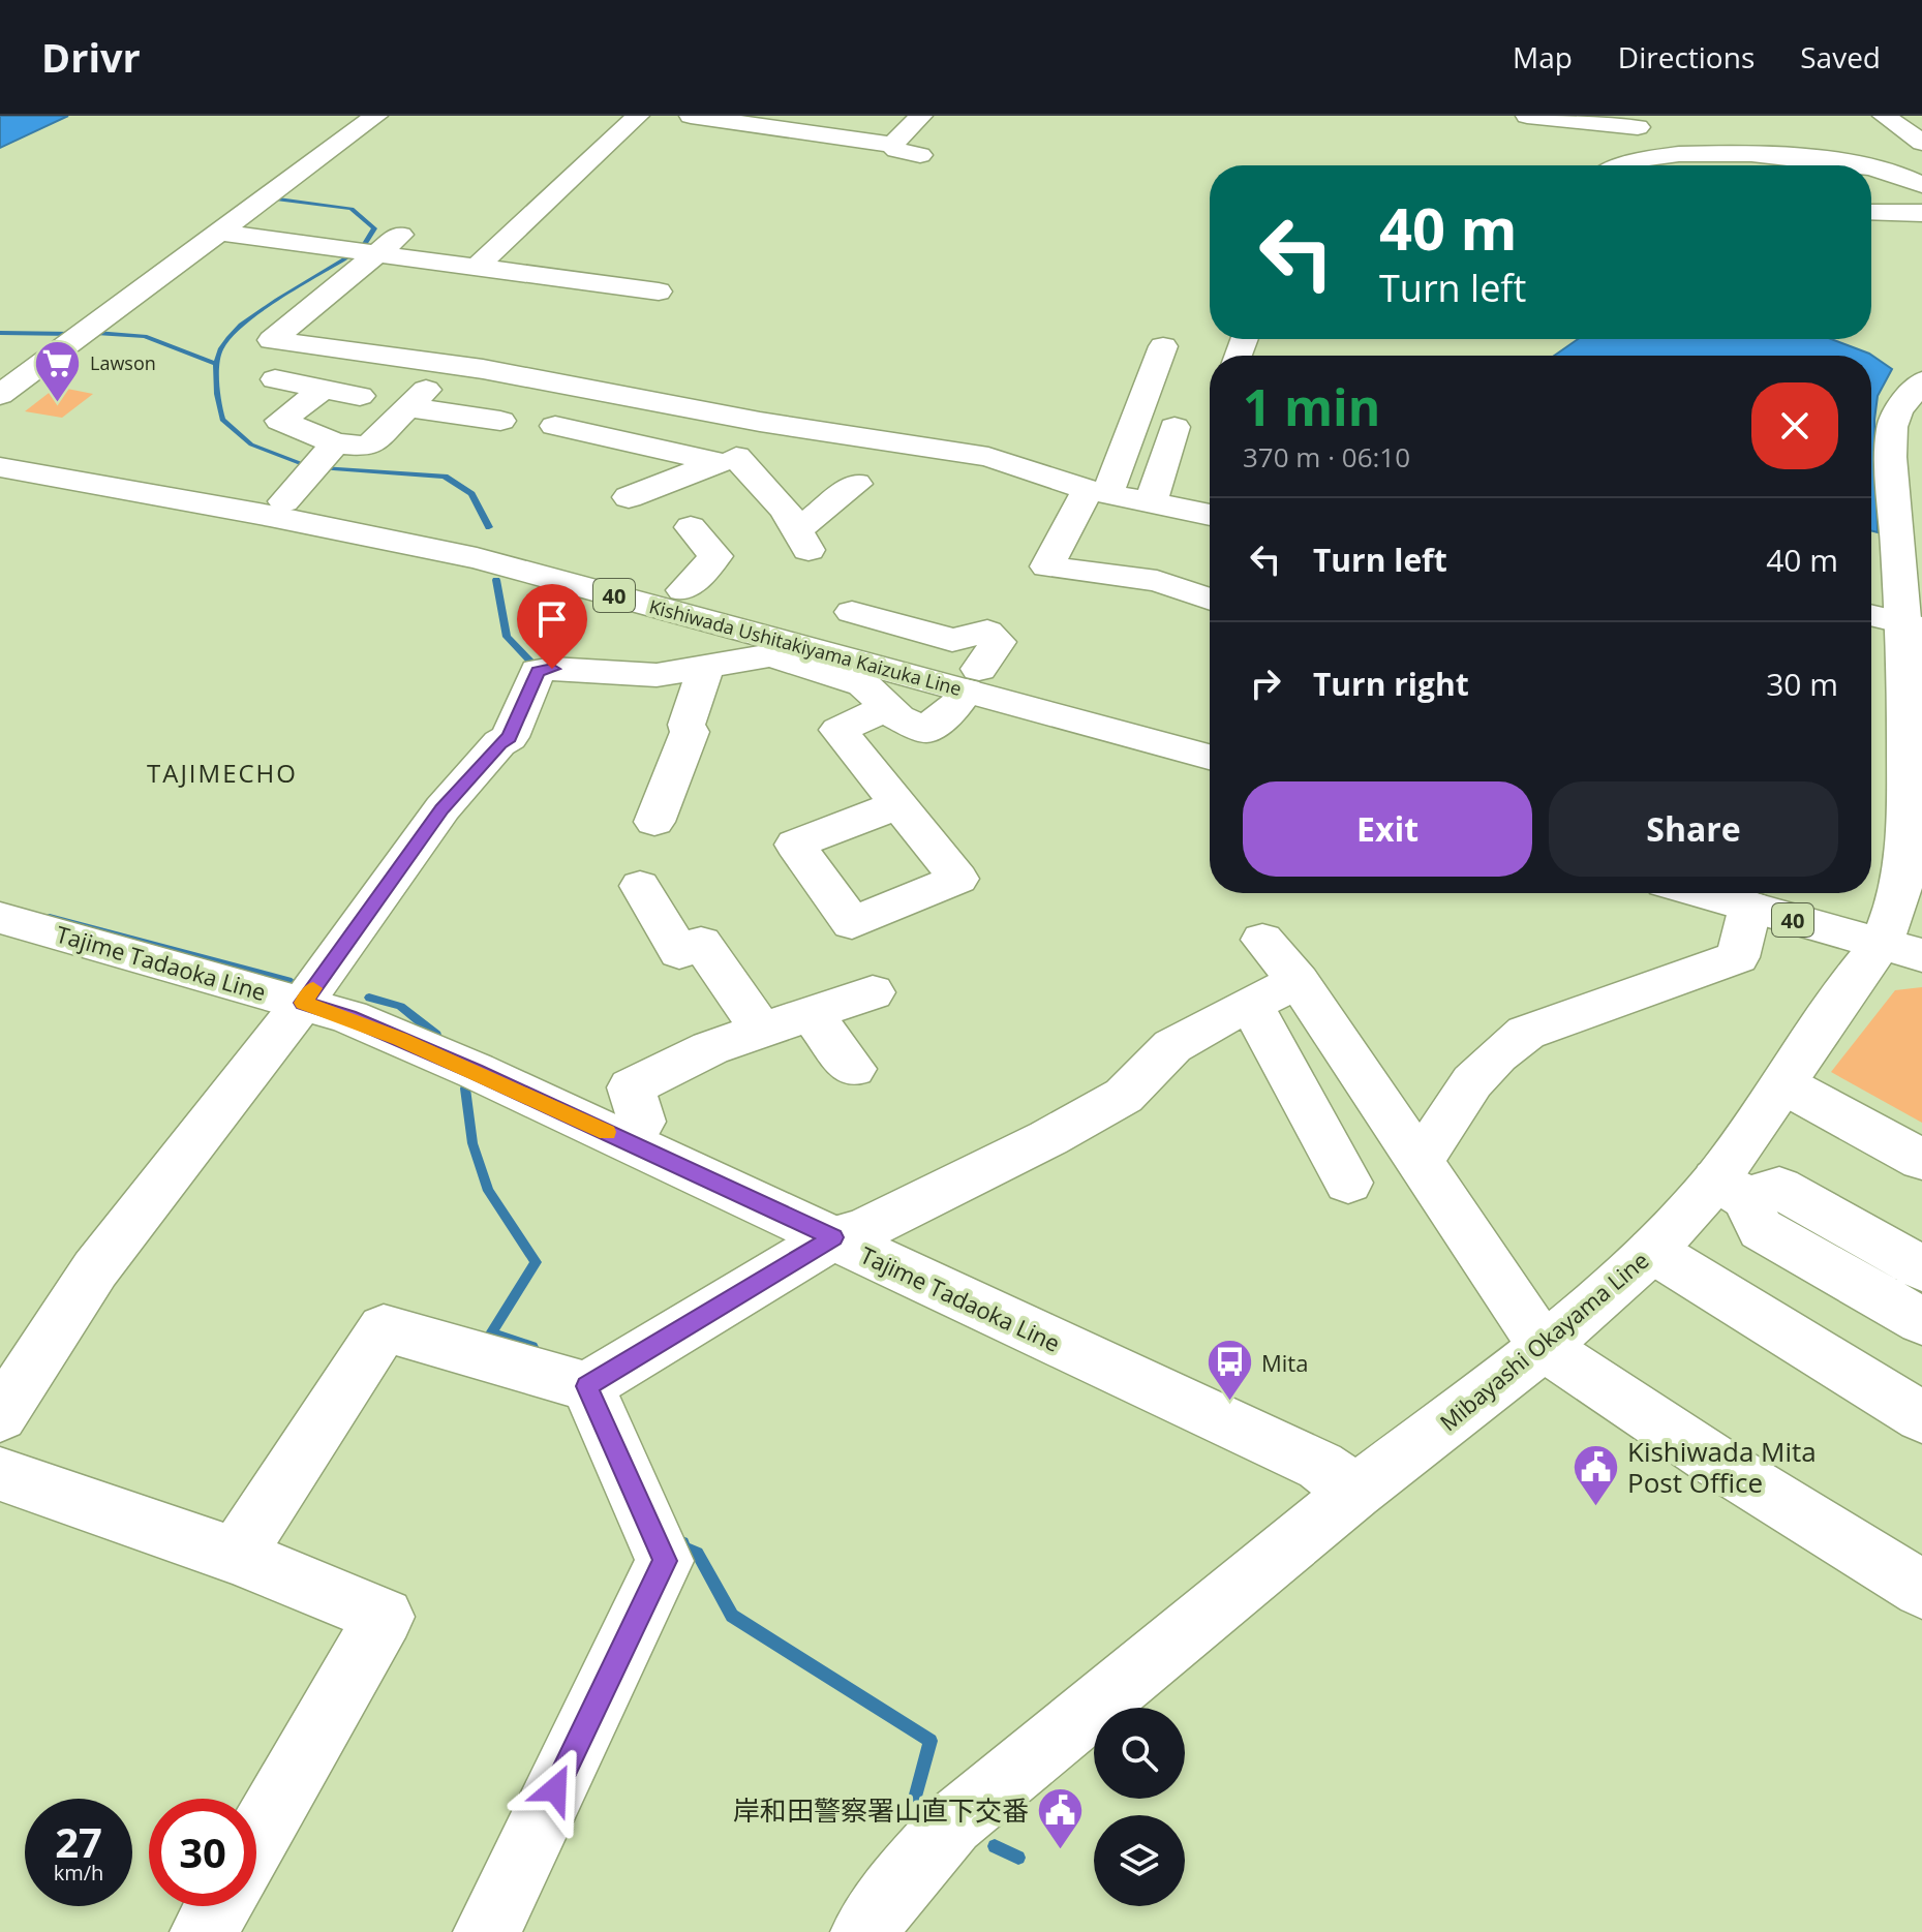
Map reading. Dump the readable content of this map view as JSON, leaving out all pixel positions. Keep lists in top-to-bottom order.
{
  "streets": {
    "street": [
      "40",
      "Kishiwada Ushitakiyama Kaizuka Line",
      "Tajime Tadaoka Line",
      "Mibayashi Okayama Line"
    ]
  },
  "crossings": [
    ["40", "Mibayashi Okayama Line"],
    ["Tajime Tadaoka Line", "Mibayashi Okayama Line"]
  ],
  "districts": ["TAJIMECHO"],
  "places": {
    "supermarket": ["Lawson"],
    "bus stop": ["Mita"],
    "public building": ["Kishiwada Mita Post Office", "岸和田警察署山直下交番"]
  },
  "page": {
    "header": "Drivr",
    "nav": ["Map", "Directions", "Saved"],
    "turn": ["40 m", "Turn left"],
    "heading": ["1 min", "370 m · 06:10"],
    "list": [
      {
        "name": "Turn left",
        "value": "40 m"
      },
      {
        "name": "Turn right",
        "value": "30 m"
      }
    ],
    "buttons": ["Exit", "Share"],
    "speed": "27 km/h",
    "limit": "30"
  }
}
